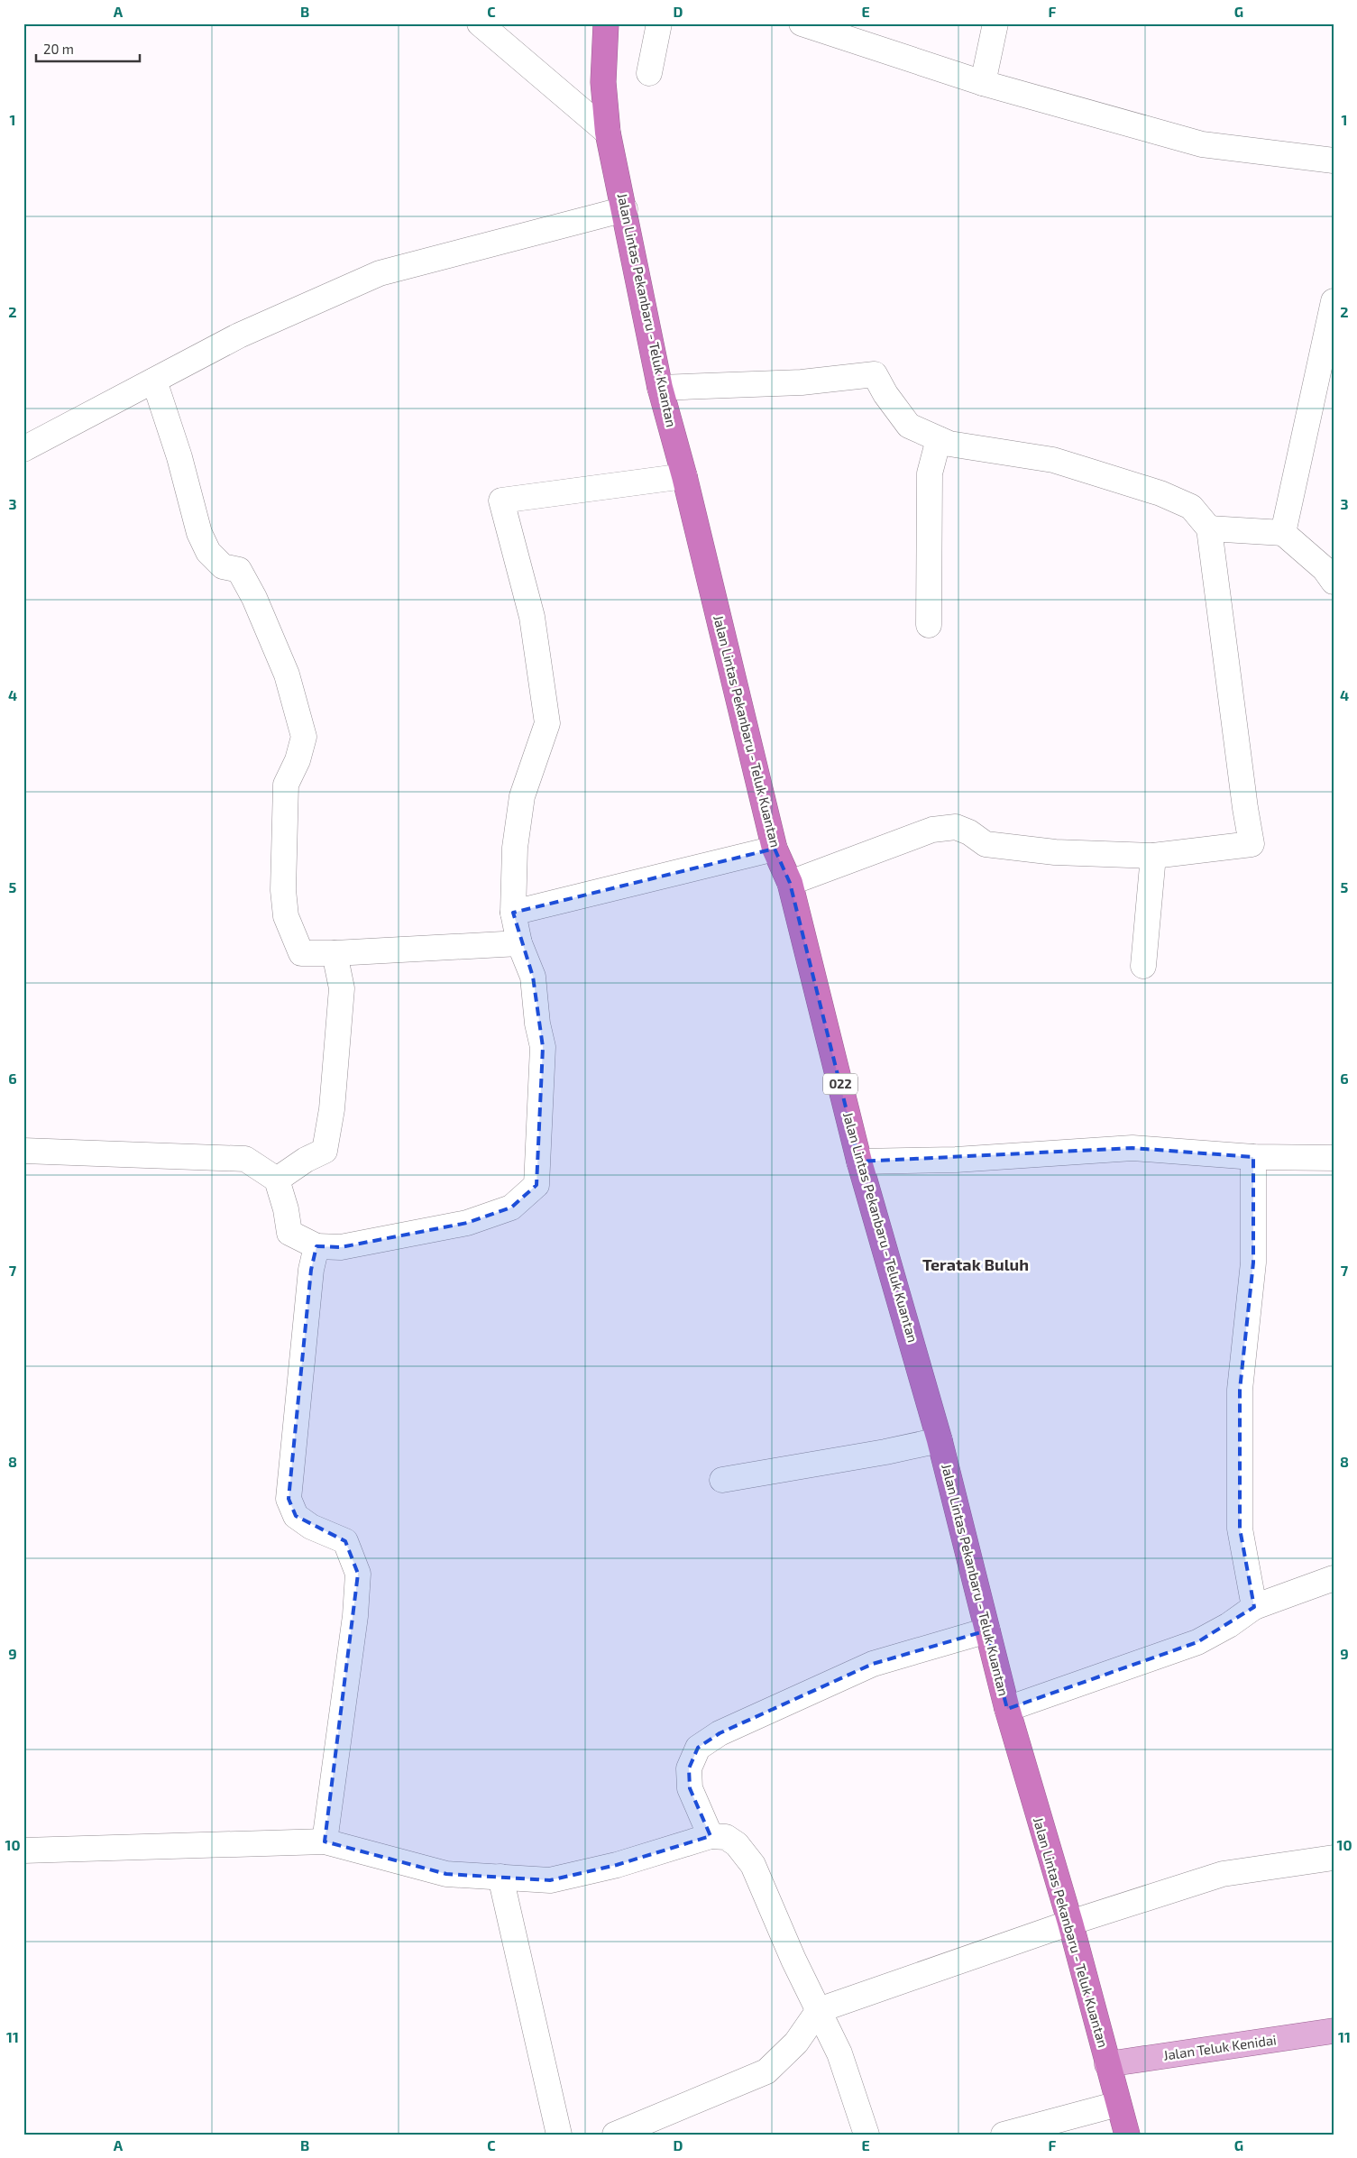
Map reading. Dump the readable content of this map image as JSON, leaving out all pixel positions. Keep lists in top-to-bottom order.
{
  "streets": {
    "highway": ["Jalan Lintas Pekanbaru - Teluk Kuantan", "022"],
    "main road": ["Jalan Teluk Kenidai"]
  },
  "crossings": [
    ["Jalan Lintas Pekanbaru - Teluk Kuantan", "Jalan Teluk Kenidai"]
  ],
  "districts": ["Teratak Buluh"],
  "scale_bar": "20 m",
  "grid": {
    "columns": [
      "A",
      "B",
      "C",
      "D",
      "E",
      "F",
      "G"
    ],
    "rows": [
      "1",
      "2",
      "3",
      "4",
      "5",
      "6",
      "7",
      "8",
      "9",
      "10",
      "11"
    ]
  }
}
